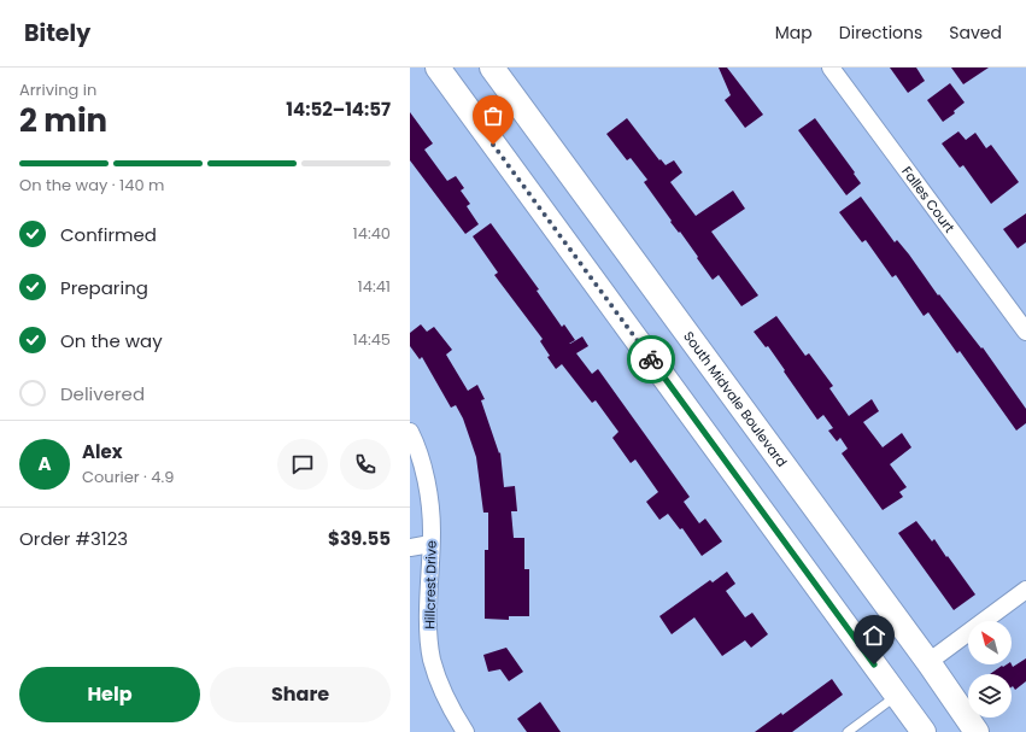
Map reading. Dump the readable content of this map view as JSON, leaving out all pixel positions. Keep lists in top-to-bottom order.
{
  "streets": {
    "main road": ["South Midvale Boulevard"],
    "street": ["Falles Court", "Hillcrest Drive"]
  },
  "north": "top left",
  "page": {
    "header": "Bitely",
    "nav": ["Map", "Directions", "Saved"],
    "heading": ["2 min", "Arriving in", "14:52–14:57"],
    "panel": [
      "Alex",
      "Courier · 4.9",
      "Order #3123",
      "$39.55"
    ],
    "bar": "On the way · 140 m",
    "list": [
      ["Confirmed", "14:40"],
      ["Preparing", "14:41"],
      ["On the way", "14:45"],
      "Delivered"
    ],
    "round": "A",
    "buttons": ["Help", "Share"]
  }
}
